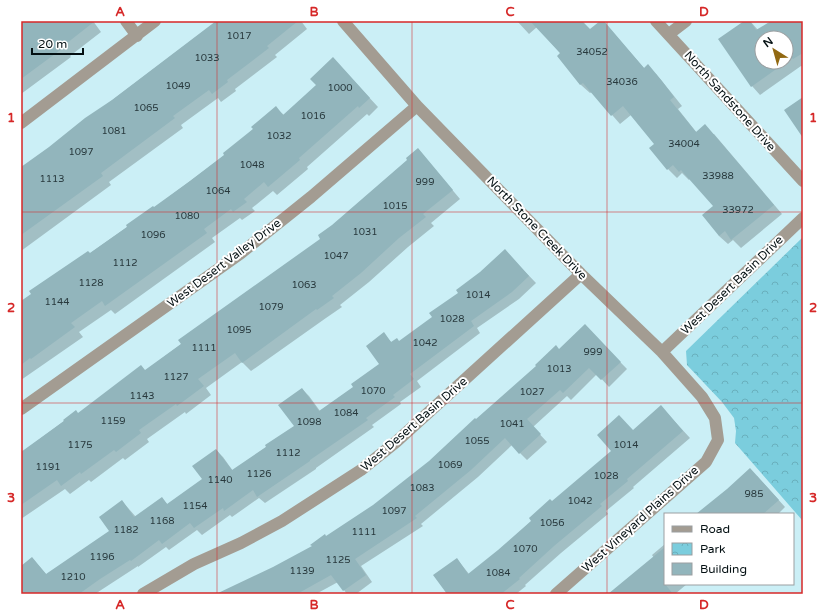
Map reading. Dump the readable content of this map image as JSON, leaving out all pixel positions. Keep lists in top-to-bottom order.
{
  "streets": {
    "street": [
      "North Sandstone Drive",
      "North Stone Creek Drive",
      "West Desert Valley Drive",
      "West Desert Basin Drive",
      "West Vineyard Plains Drive"
    ]
  },
  "crossings": [
    ["North Stone Creek Drive", "West Desert Valley Drive"],
    ["North Stone Creek Drive", "West Desert Basin Drive"],
    ["North Stone Creek Drive", "West Vineyard Plains Drive"]
  ],
  "house_numbers": [
    "1017",
    "34052",
    "1033",
    "34036",
    "1049",
    "1000",
    "1065",
    "1016",
    "1081",
    "1032",
    "34004",
    "1097",
    "1048",
    "33988",
    "1113",
    "999",
    "1064",
    "1015",
    "33972",
    "1080",
    "1031",
    "1096",
    "1047",
    "1112",
    "1128",
    "1063",
    "1014",
    "1144",
    "1079",
    "1028",
    "1095",
    "1042",
    "1111",
    "999",
    "1013",
    "1127",
    "1070",
    "1027",
    "1143",
    "1084",
    "1159",
    "1098",
    "1041",
    "1055",
    "1175",
    "1014",
    "1112",
    "1069",
    "1191",
    "1126",
    "1028",
    "1140",
    "1083",
    "985",
    "1042",
    "1154",
    "1097",
    "1168",
    "1056",
    "1182",
    "1111",
    "1070",
    "1196",
    "1125",
    "1139",
    "1084",
    "1210"
  ],
  "legend": ["Road", "Park", "Building"],
  "scale_bar": "20 m",
  "north": "top left",
  "grid": {
    "columns": [
      "A",
      "B",
      "C",
      "D"
    ],
    "rows": ["1", "2", "3"]
  }
}
